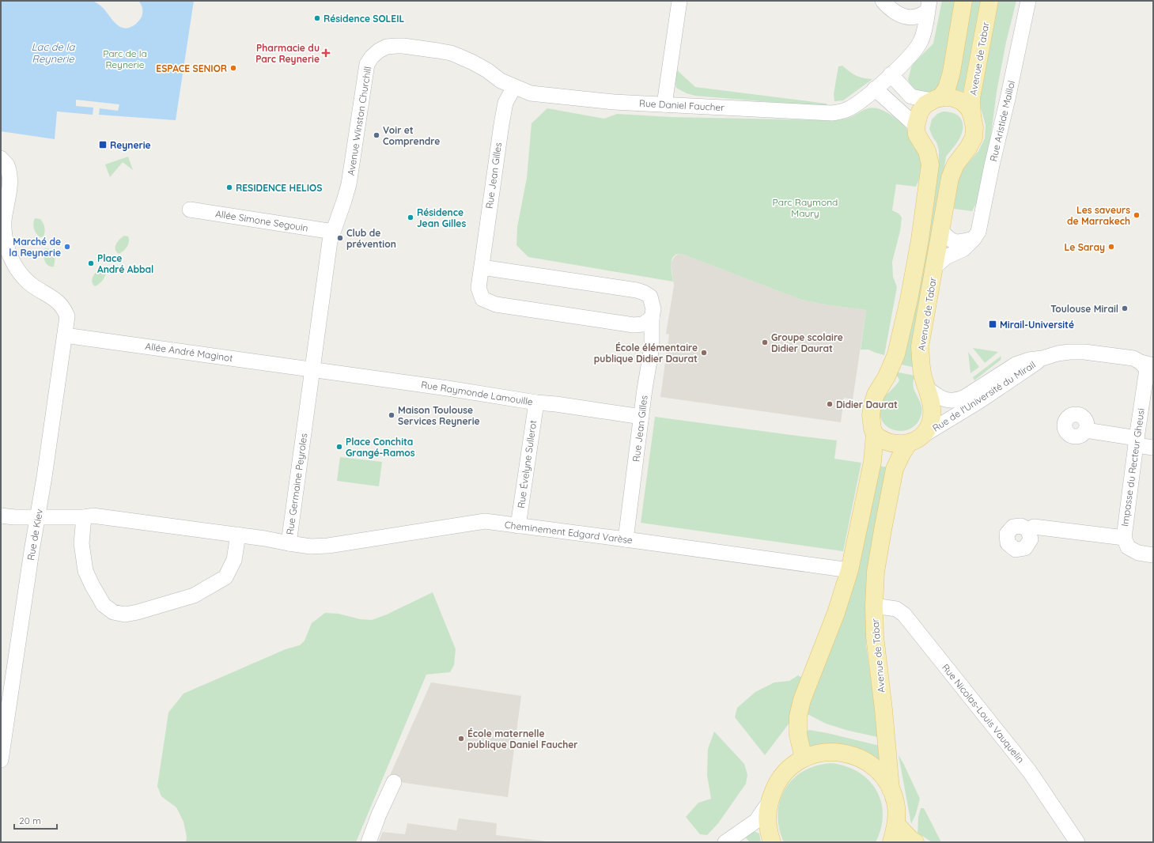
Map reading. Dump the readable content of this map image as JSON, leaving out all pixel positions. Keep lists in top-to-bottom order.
{
  "streets": {
    "main road": ["Avenue de Tabar"],
    "street": [
      "Rue Daniel Faucher",
      "Avenue Winston Churchill",
      "Rue Aristide Maillol",
      "Rue Jean Gilles",
      "Allée Simone Segouin",
      "Allée André Maginot",
      "Rue Raymonde Lamouille",
      "Rue de l'Université du Mirail",
      "Rue Évelyne Sullerot",
      "Impasse du Recteur Gheusi",
      "Rue Germaine Peyroles",
      "Cheminement Edgard Varèse",
      "Rue de Kiev",
      "Rue Nicolas-Louis Vauquelin"
    ]
  },
  "crossings": [
    ["Avenue de Tabar", "Rue Aristide Maillol"],
    ["Avenue de Tabar", "Rue de l'Université du Mirail"],
    ["Avenue de Tabar", "Cheminement Edgard Varèse"],
    ["Avenue de Tabar", "Rue Nicolas-Louis Vauquelin"],
    ["Rue Daniel Faucher", "Avenue Winston Churchill"],
    ["Rue Daniel Faucher", "Rue Jean Gilles"],
    ["Avenue Winston Churchill", "Allée Simone Segouin"],
    ["Avenue Winston Churchill", "Rue Germaine Peyroles"],
    ["Rue Jean Gilles", "Rue Raymonde Lamouille"],
    ["Rue Jean Gilles", "Cheminement Edgard Varèse"],
    ["Allée Simone Segouin", "Rue Germaine Peyroles"],
    ["Allée André Maginot", "Rue Raymonde Lamouille"],
    ["Allée André Maginot", "Rue Germaine Peyroles"],
    ["Allée André Maginot", "Rue de Kiev"],
    ["Rue Raymonde Lamouille", "Rue Évelyne Sullerot"],
    ["Rue Raymonde Lamouille", "Rue Germaine Peyroles"],
    ["Rue de l'Université du Mirail", "Impasse du Recteur Gheusi"],
    ["Rue Évelyne Sullerot", "Cheminement Edgard Varèse"],
    ["Rue Germaine Peyroles", "Cheminement Edgard Varèse"],
    ["Rue Germaine Peyroles", "Rue de Kiev"]
  ],
  "water": ["Lac de la Reynerie"],
  "parks": ["Parc de la Reynerie", "Parc Raymond Maury"],
  "places": {
    "other": [
      "Résidence SOLEIL",
      "ESPACE SENIOR",
      "Voir et Comprendre",
      "RESIDENCE HELIOS",
      "Les saveurs de Marrakech",
      "Résidence Jean Gilles",
      "Club de prévention",
      "Marché de la Reynerie",
      "Le Saray",
      "Place André Abbal",
      "Toulouse Mirail",
      "Groupe scolaire Didier Daurat",
      "École élémentaire publique Didier Daurat",
      "Didier Daurat",
      "Maison Toulouse Services Reynerie",
      "Place Conchita Grangé-Ramos",
      "École maternelle publique Daniel Faucher"
    ],
    "health": ["Pharmacie du Parc Reynerie"],
    "transit": ["Reynerie", "Mirail-Université"]
  },
  "scale_bar": "20 m"
}
